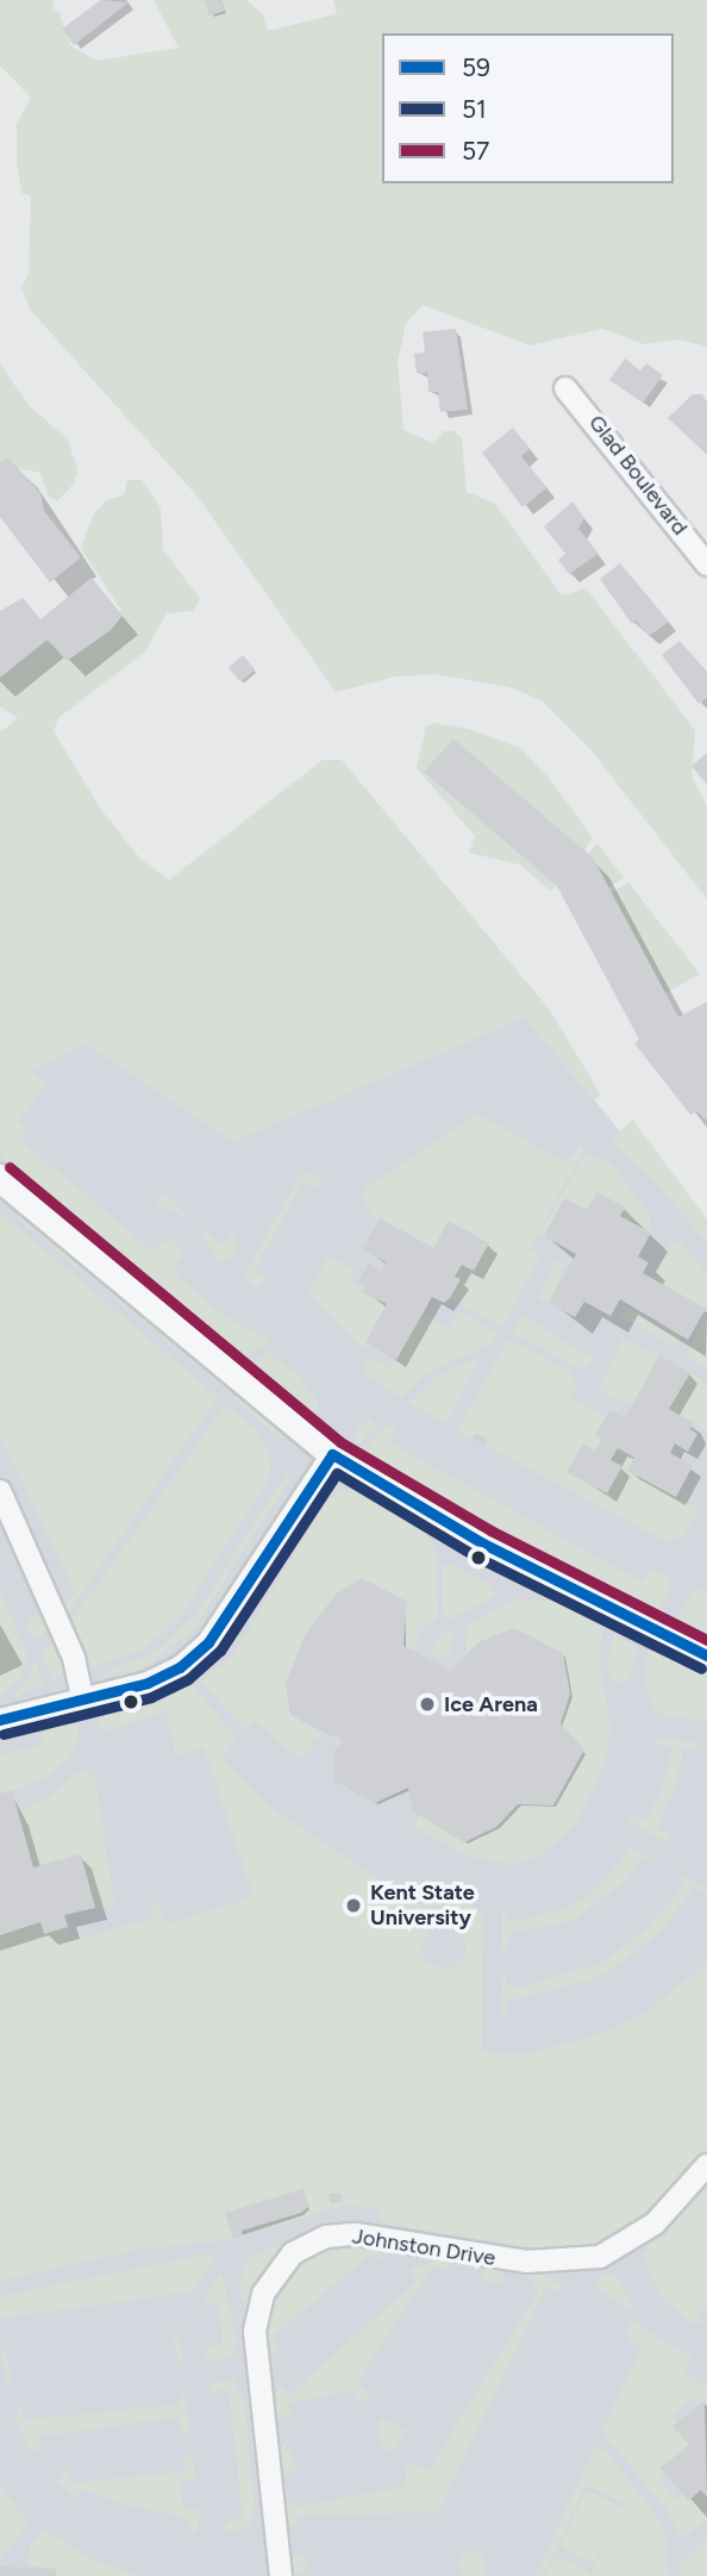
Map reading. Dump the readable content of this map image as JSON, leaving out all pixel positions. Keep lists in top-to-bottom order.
{
  "streets": {
    "street": ["Glad Boulevard", "Johnston Drive"]
  },
  "places": ["Ice Arena", "Kent State University"],
  "lines": ["transit line 57", "transit line 59", "transit line 51"],
  "legend": ["59", "51", "57"]
}
